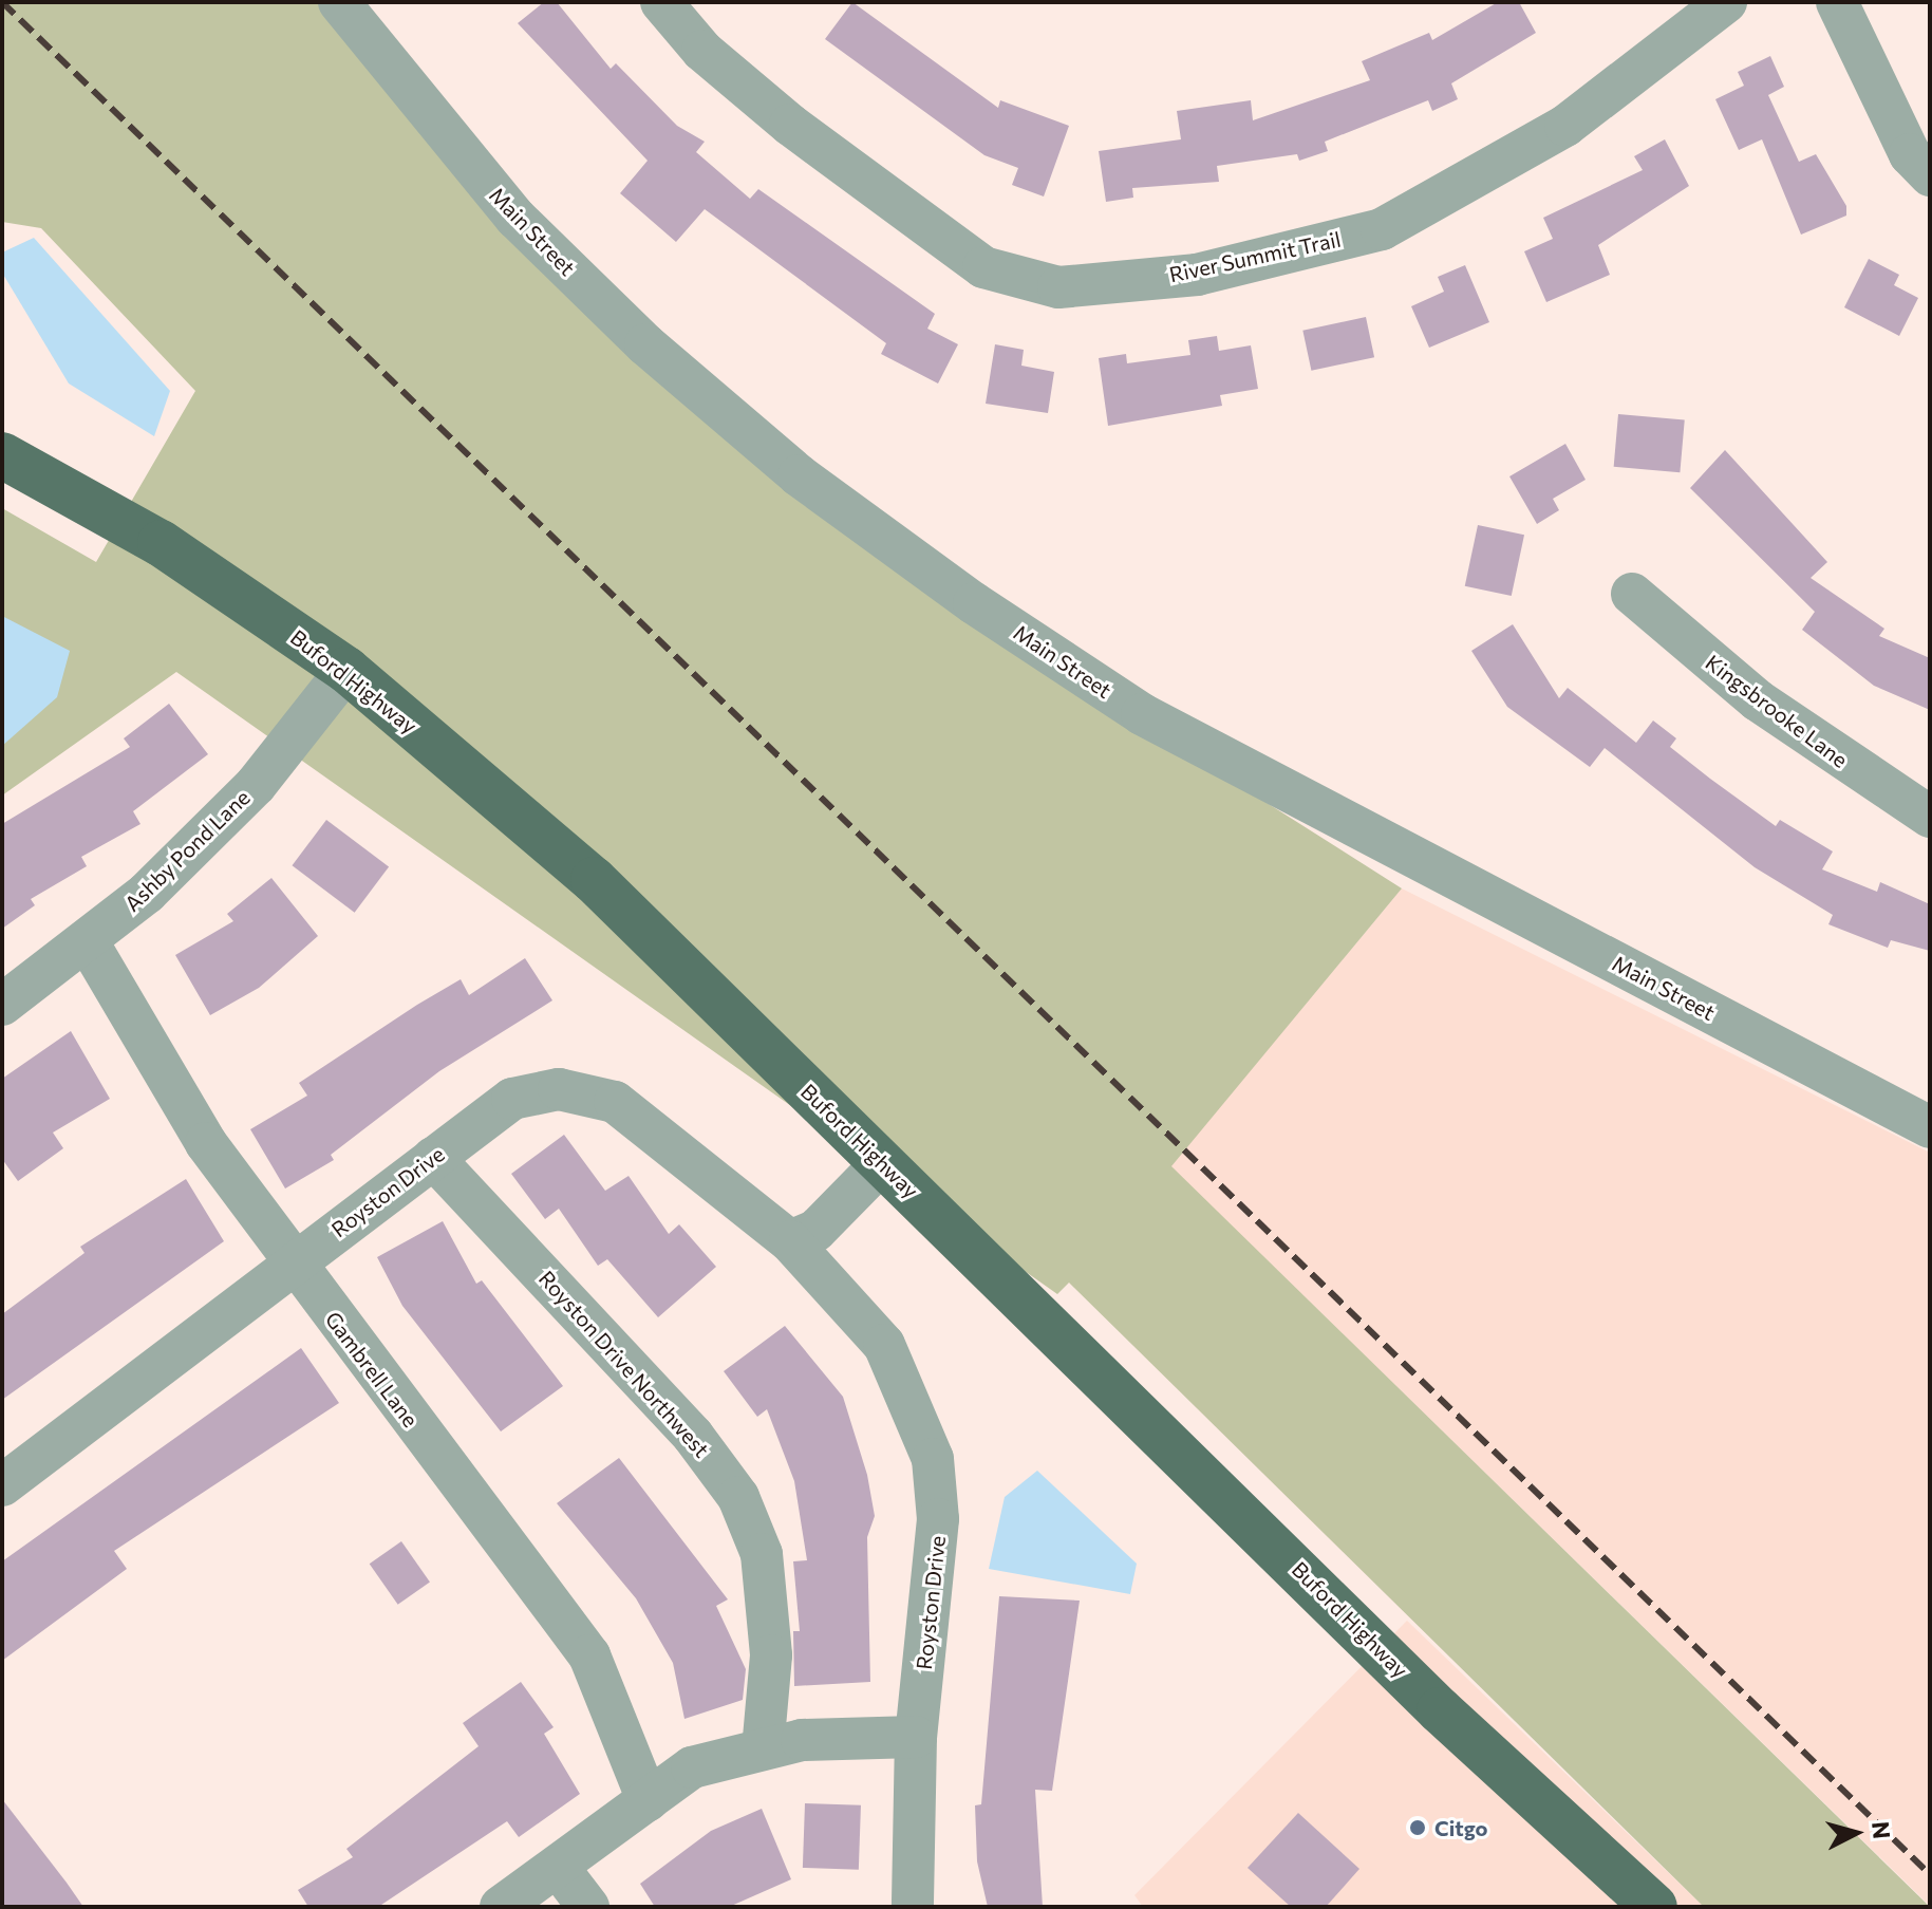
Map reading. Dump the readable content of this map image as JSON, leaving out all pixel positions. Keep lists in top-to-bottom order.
{
  "streets": {
    "main road": ["Buford Highway"],
    "street": [
      "Main Street",
      "River Summit Trail",
      "Kingsbrooke Lane",
      "Ashby Pond Lane",
      "Royston Drive",
      "Royston Drive Northwest",
      "Gambrell Lane"
    ]
  },
  "crossings": [
    ["Buford Highway", "Ashby Pond Lane"],
    ["Ashby Pond Lane", "Gambrell Lane"],
    ["Royston Drive", "Royston Drive Northwest"],
    ["Royston Drive", "Gambrell Lane"]
  ],
  "places": ["Citgo"],
  "north": "right"
}
